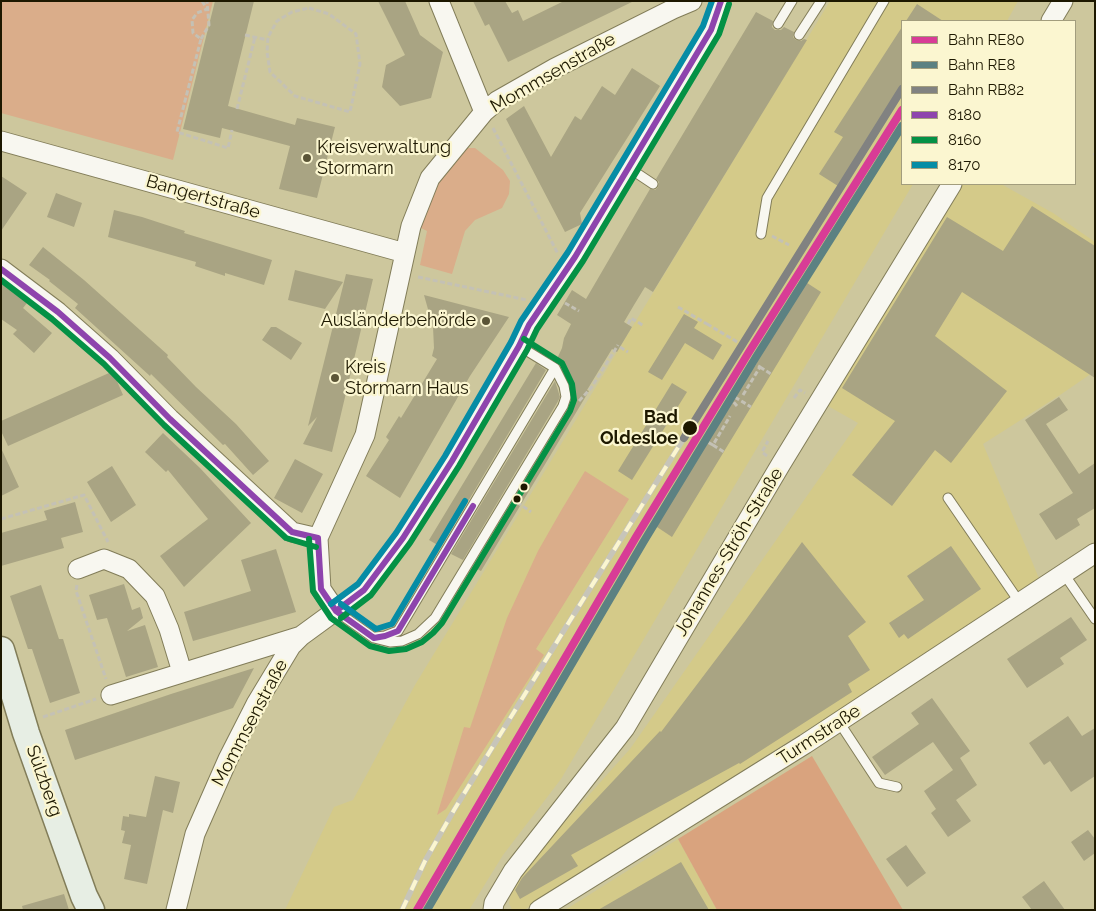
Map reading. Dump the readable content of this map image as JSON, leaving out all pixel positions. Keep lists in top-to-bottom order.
{
  "streets": {
    "street": [
      "Mommsenstraße",
      "Bangertstraße",
      "Johannes-Ströh-Straße",
      "Turmstraße",
      "Sülzberg"
    ]
  },
  "crossings": [
    ["Mommsenstraße", "Bangertstraße"]
  ],
  "places": [
    "Kreisverwaltung Stormarn",
    "Ausländerbehörde",
    "Kreis Stormarn Haus",
    "Bad Oldesloe"
  ],
  "lines": [
    "transit line 8180",
    "transit line 8170",
    "transit line 8160",
    "rail line RB82",
    "rail line RE80",
    "rail line RE8"
  ],
  "legend": [
    "Bahn RE80",
    "Bahn RE8",
    "Bahn RB82",
    "8180",
    "8160",
    "8170"
  ]
}
